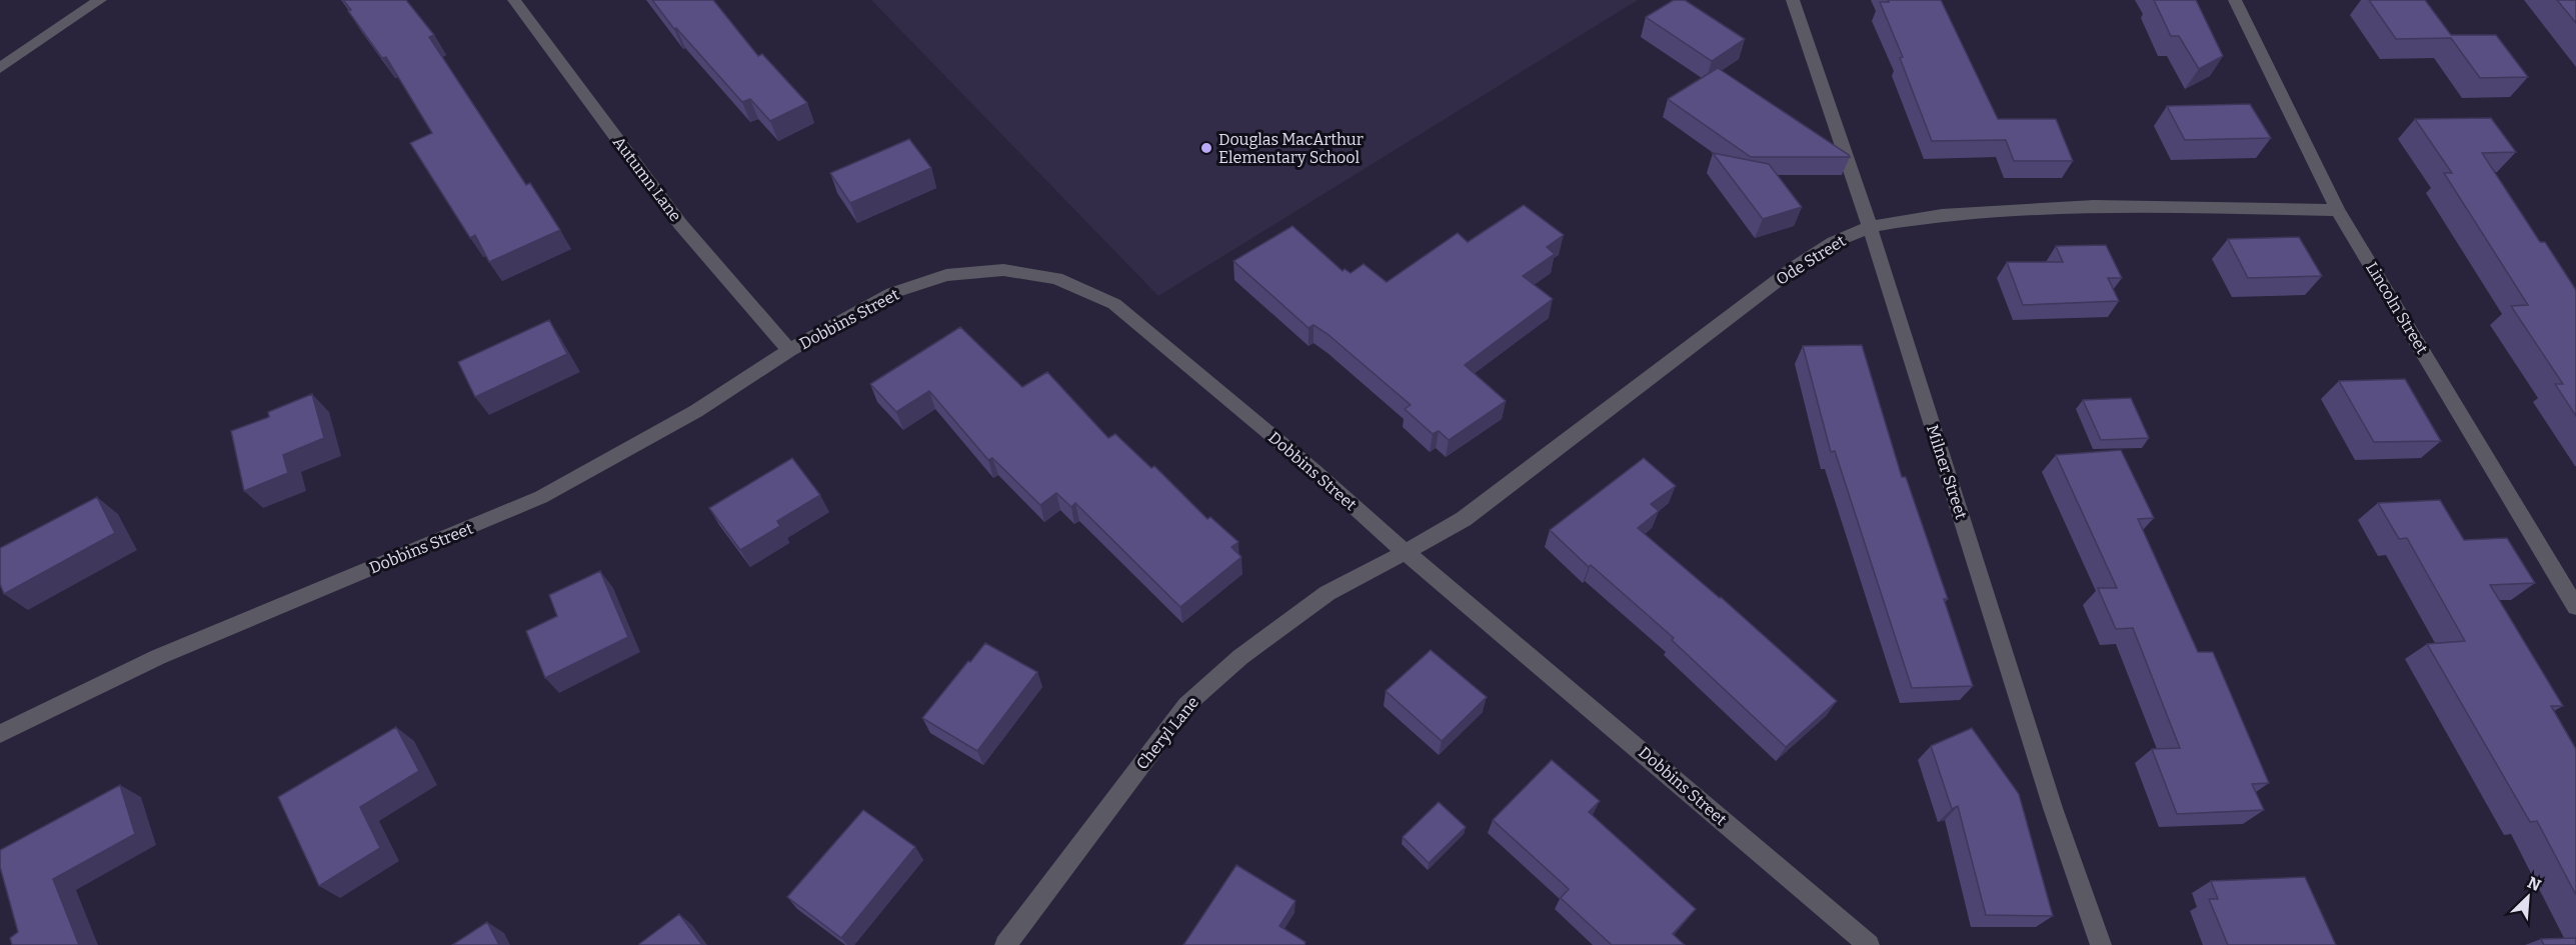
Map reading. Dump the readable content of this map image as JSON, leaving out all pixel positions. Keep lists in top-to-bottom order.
{
  "streets": {
    "street": [
      "Autumn Lane",
      "Ode Street",
      "Lincoln Street",
      "Dobbins Street",
      "Milner Street",
      "Cheryl Lane"
    ]
  },
  "crossings": [
    ["Autumn Lane", "Dobbins Street"],
    ["Ode Street", "Lincoln Street"],
    ["Ode Street", "Dobbins Street"],
    ["Ode Street", "Milner Street"],
    ["Ode Street", "Cheryl Lane"],
    ["Dobbins Street", "Cheryl Lane"]
  ],
  "places": ["Douglas MacArthur Elementary School"],
  "north": "top right"
}
